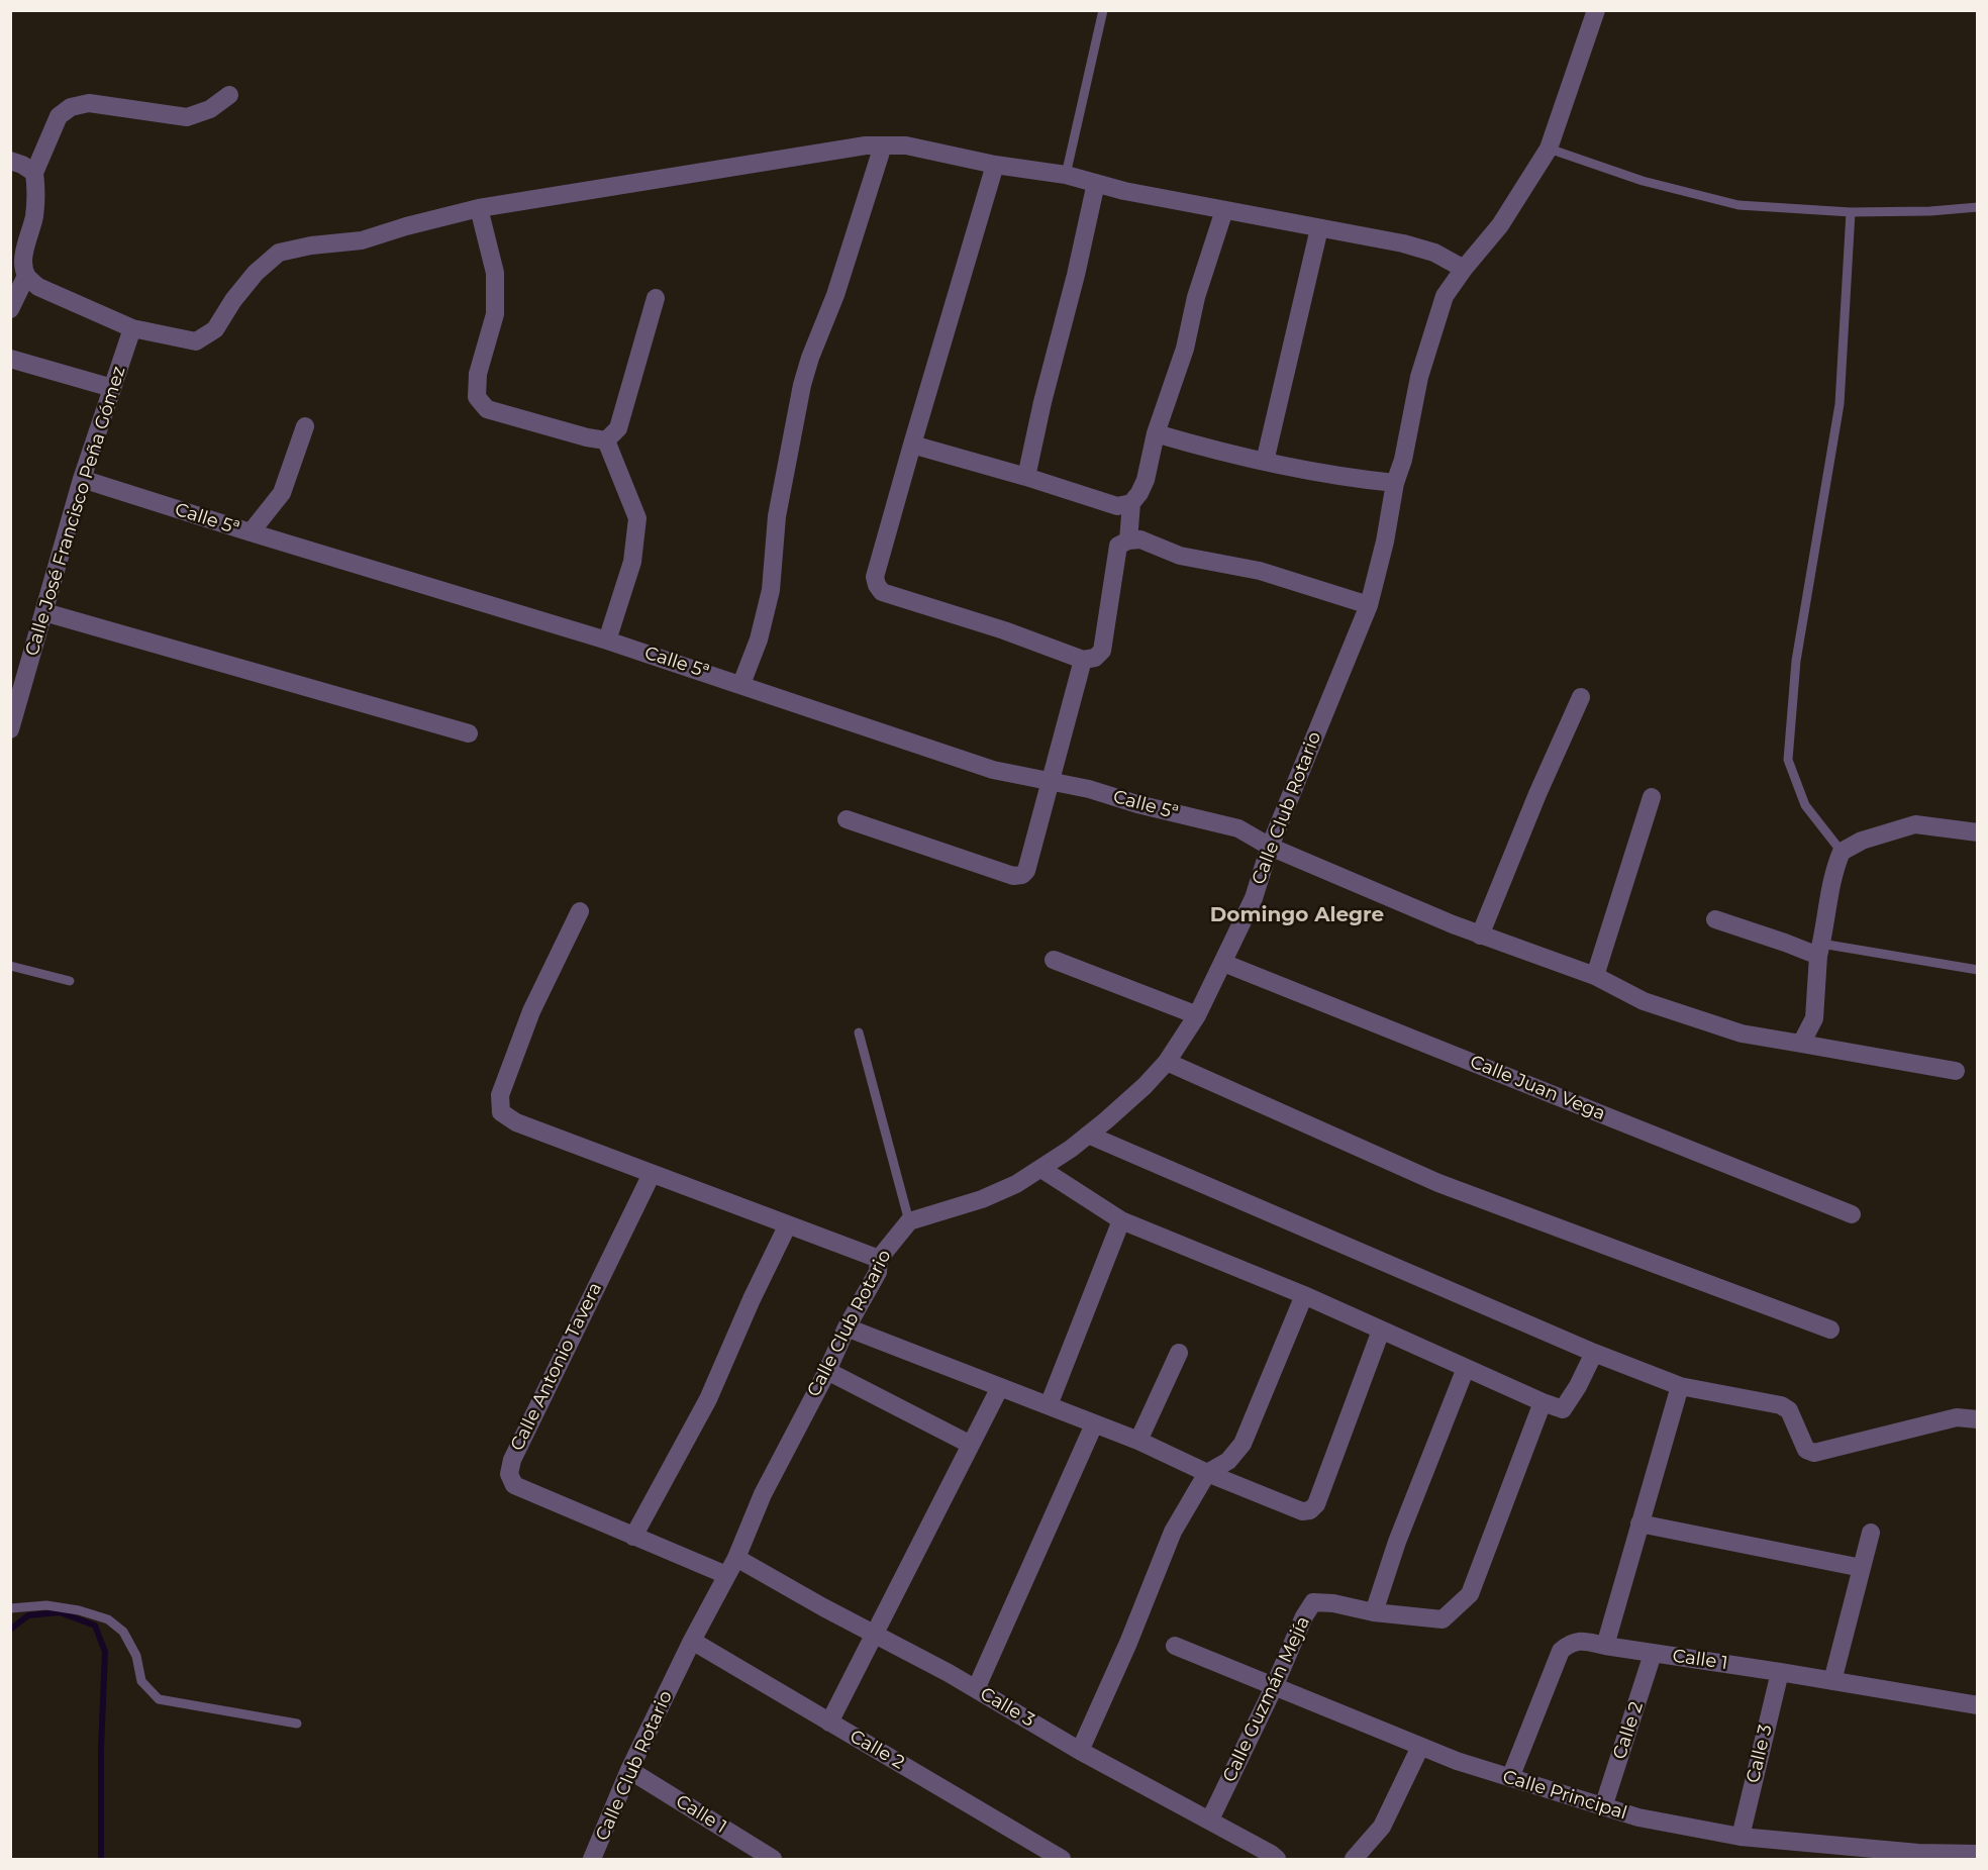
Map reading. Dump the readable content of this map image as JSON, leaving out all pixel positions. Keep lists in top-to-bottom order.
{
  "streets": {
    "street": [
      "Calle José Francisco Peña Gómez",
      "Calle 5ª",
      "Calle Club Rotario",
      "Calle Juan Vega",
      "Calle Antonio Tavera",
      "Calle 1",
      "Calle Guzmán Mejía",
      "Calle 3",
      "Calle 2",
      "Calle Principal"
    ]
  },
  "crossings": [
    ["Calle José Francisco Peña Gómez", "Calle 5ª"],
    ["Calle 5ª", "Calle Club Rotario"],
    ["Calle Club Rotario", "Calle Juan Vega"],
    ["Calle Club Rotario", "Calle Antonio Tavera"],
    ["Calle Club Rotario", "Calle 1"],
    ["Calle Club Rotario", "Calle 3"],
    ["Calle Club Rotario", "Calle 2"],
    ["Calle 1", "Calle 3"],
    ["Calle 1", "Calle 2"],
    ["Calle 1", "Calle Principal"],
    ["Calle Guzmán Mejía", "Calle 3"],
    ["Calle Guzmán Mejía", "Calle Principal"],
    ["Calle 3", "Calle Principal"],
    ["Calle 2", "Calle Principal"]
  ],
  "districts": ["Domingo Alegre"]
}
